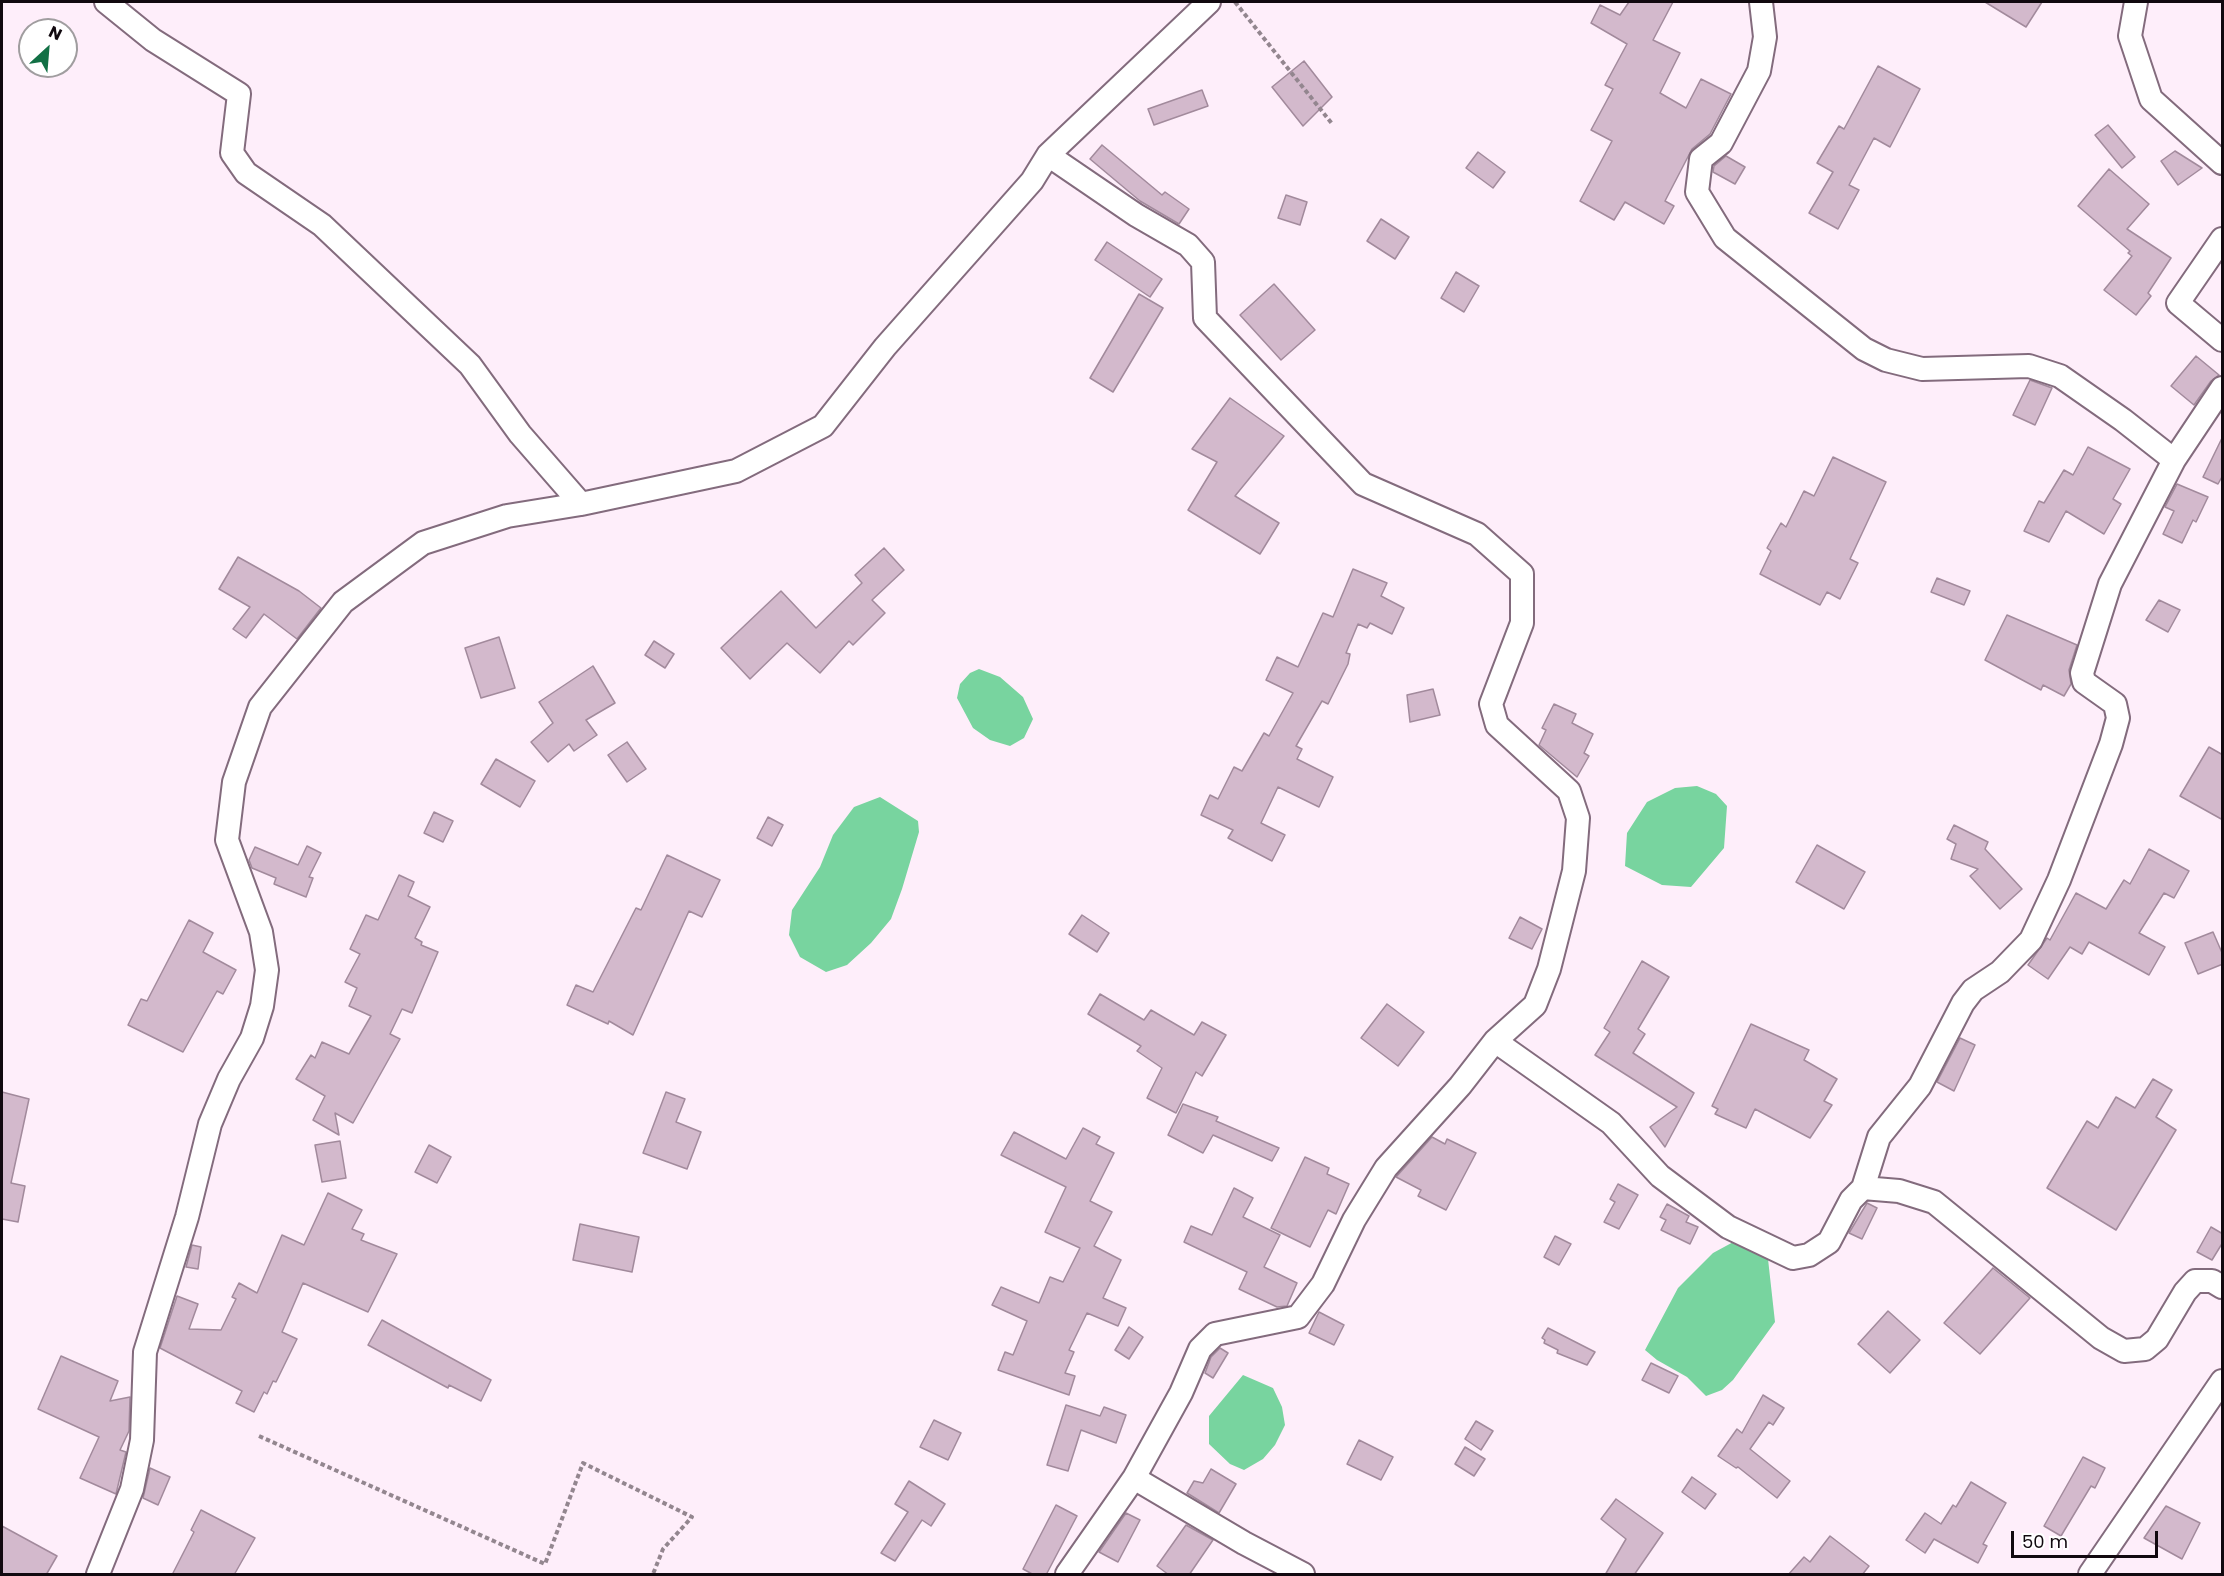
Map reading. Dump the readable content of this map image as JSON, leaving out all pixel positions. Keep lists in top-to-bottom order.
{
  "scale_bar": "50 m",
  "north": "top right"
}
